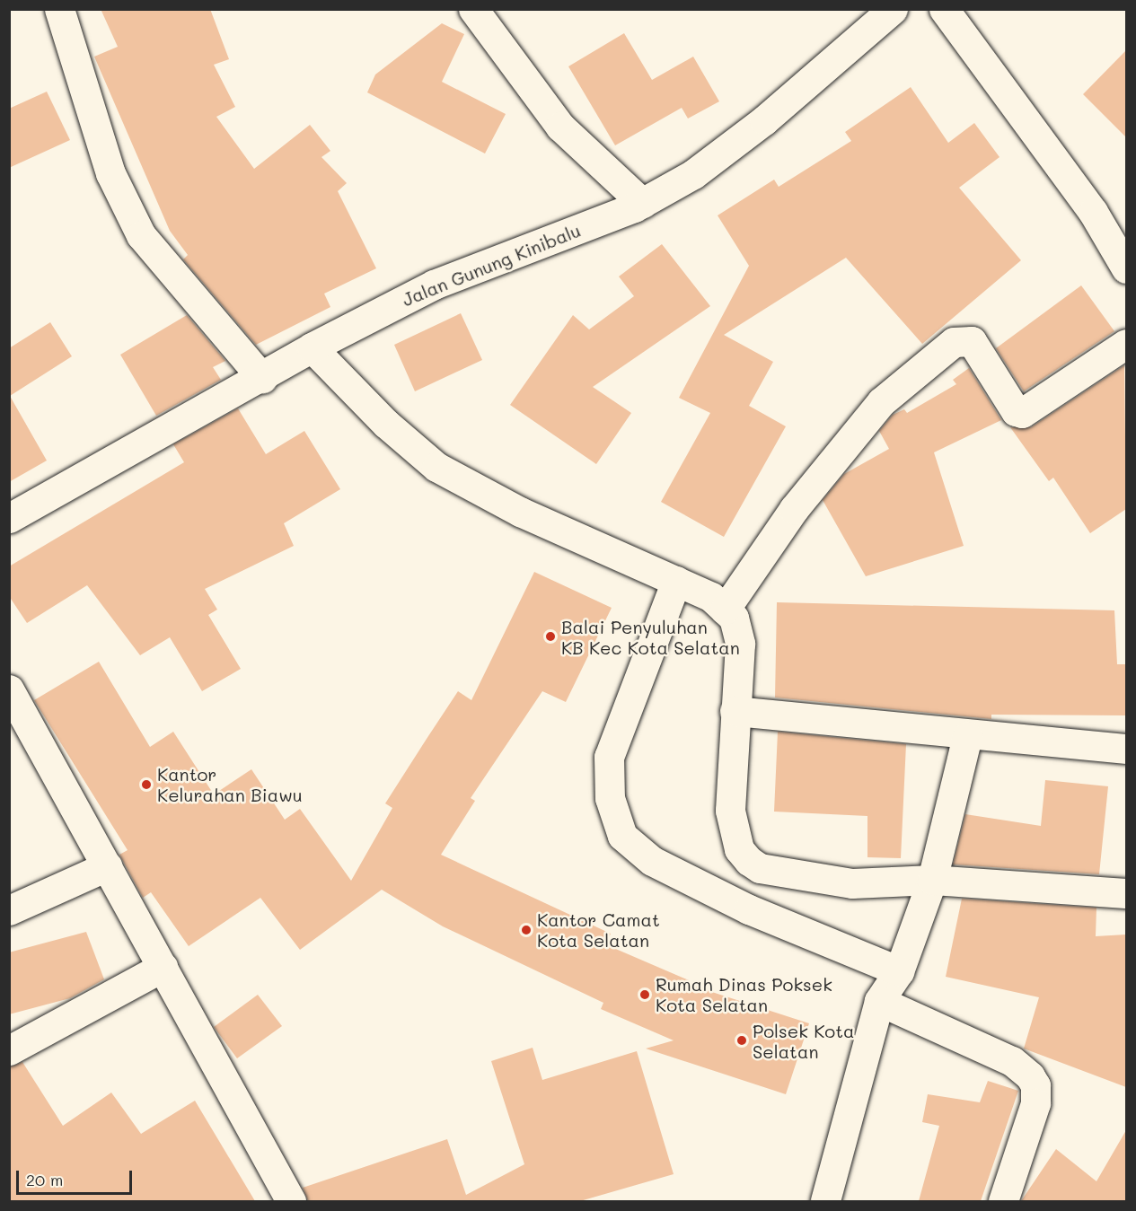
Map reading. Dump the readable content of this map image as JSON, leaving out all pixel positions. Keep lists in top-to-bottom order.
{
  "streets": {
    "street": ["Jalan Gunung Kinibalu"]
  },
  "places": [
    "Balai Penyuluhan KB Kec Kota Selatan",
    "Kantor Kelurahan Biawu",
    "Kantor Camat Kota Selatan",
    "Rumah Dinas Poksek Kota Selatan",
    "Polsek Kota Selatan"
  ],
  "scale_bar": "20 m"
}
